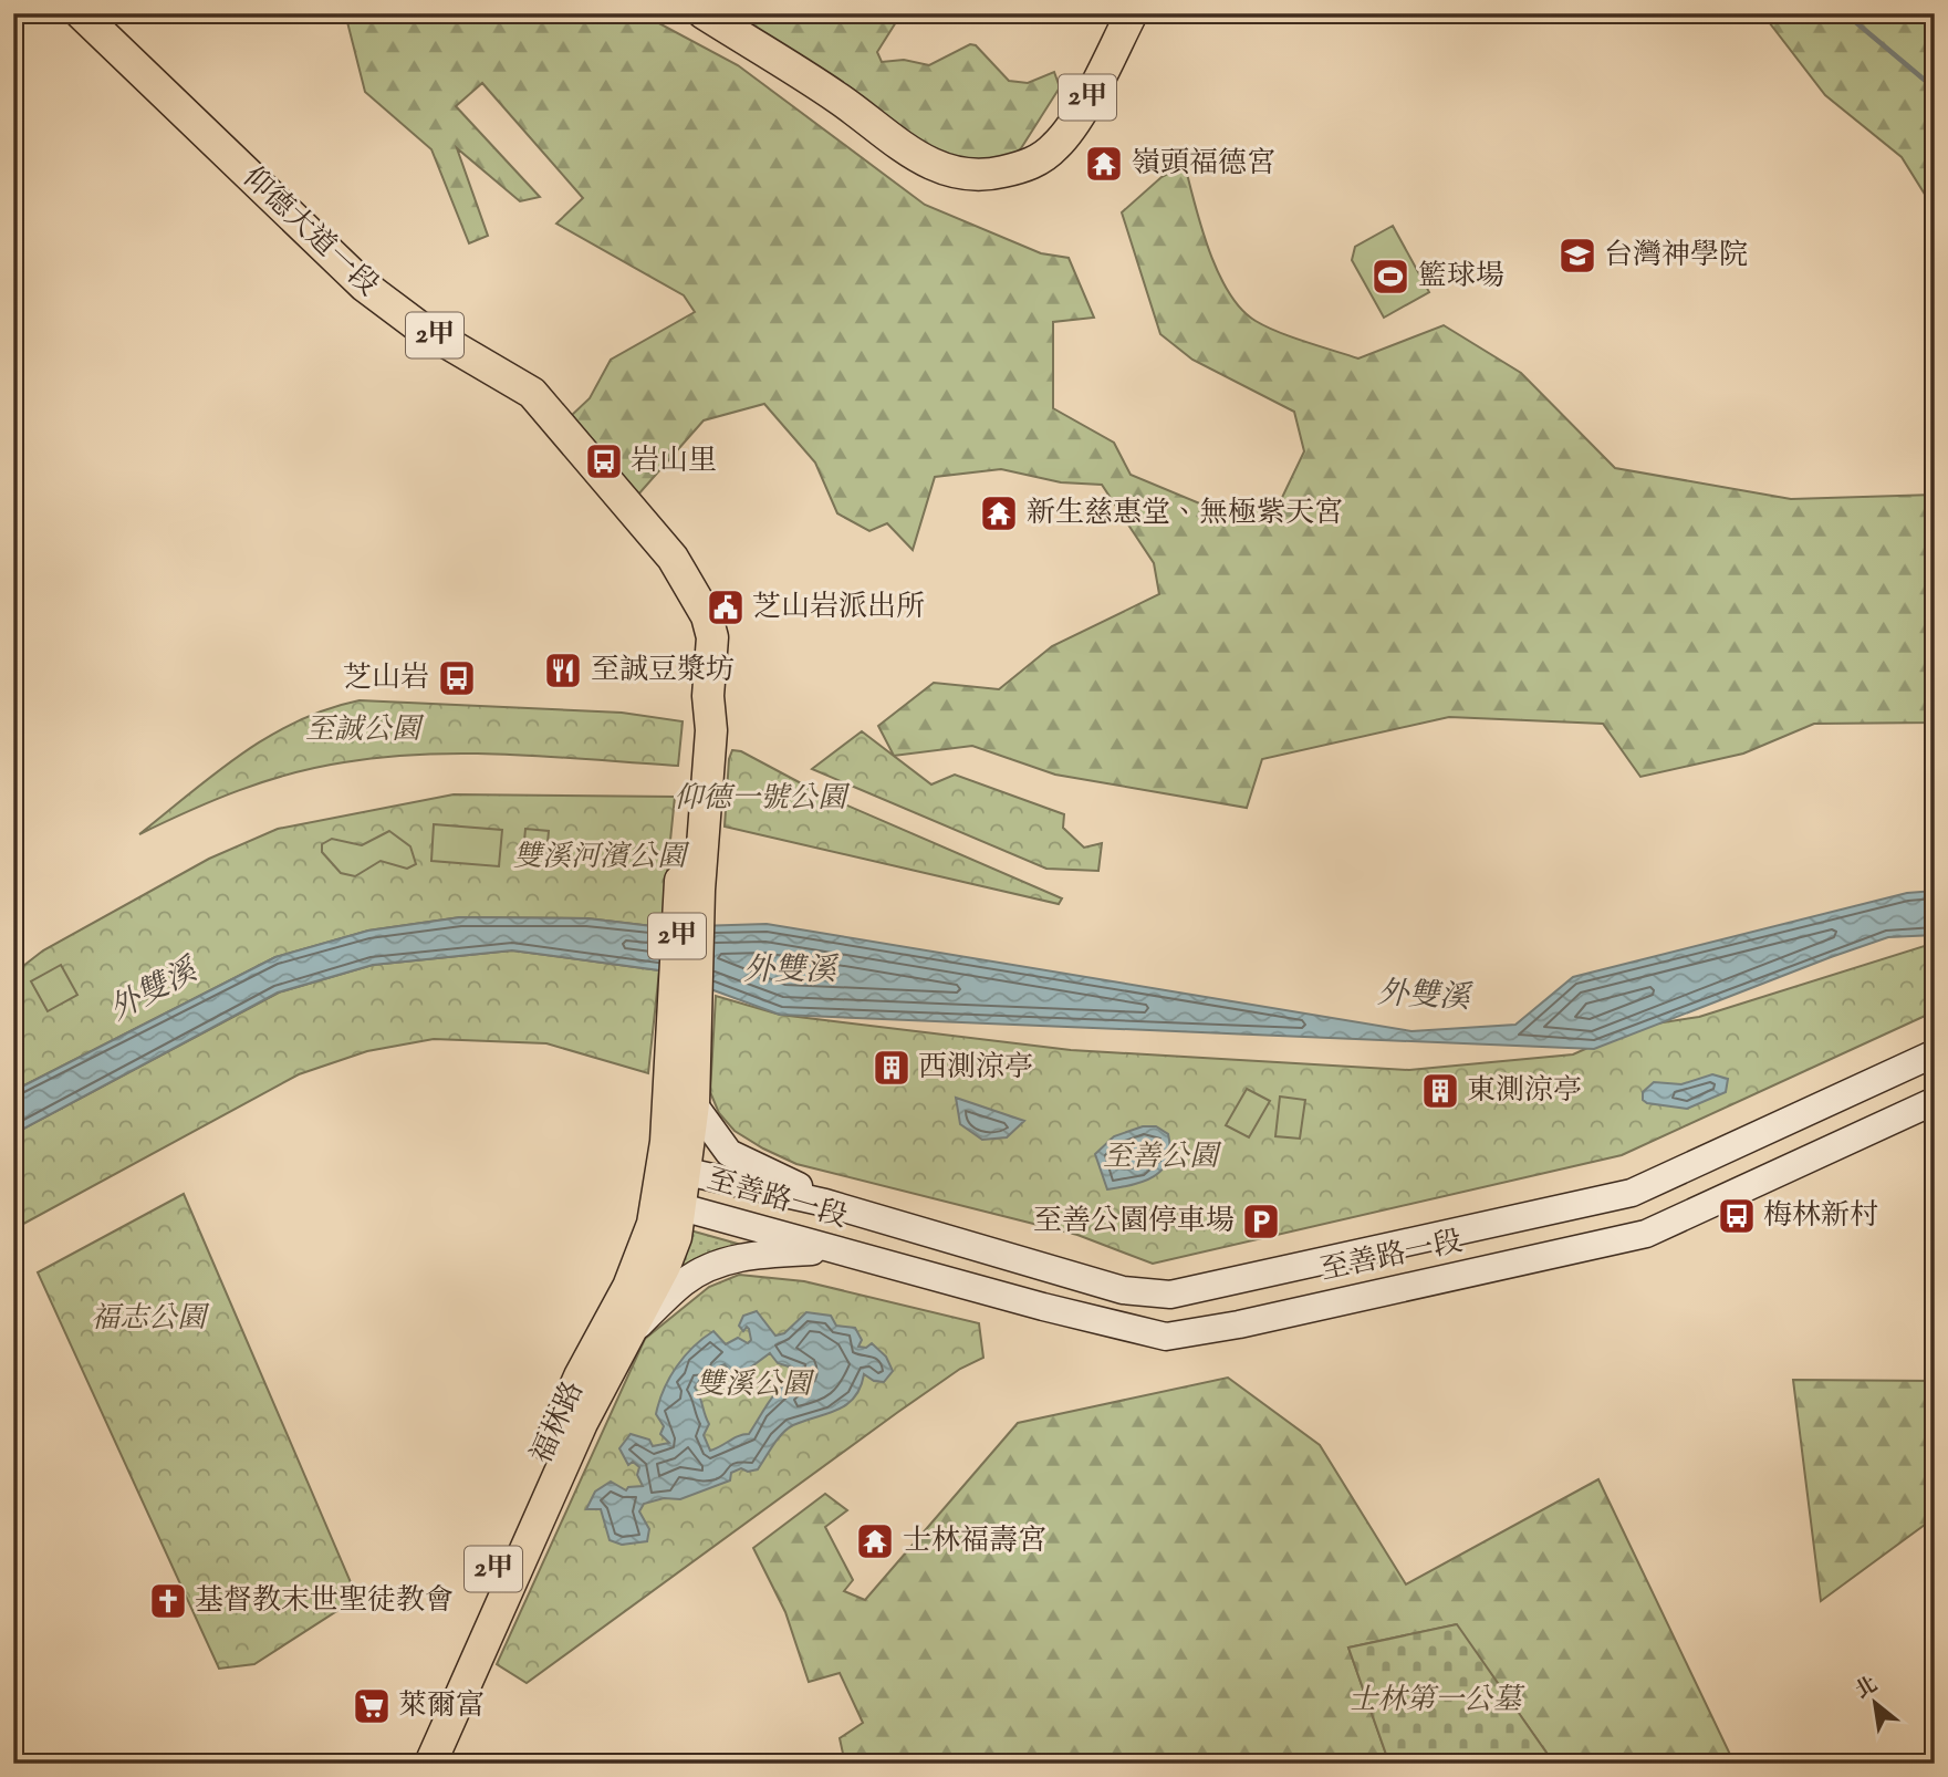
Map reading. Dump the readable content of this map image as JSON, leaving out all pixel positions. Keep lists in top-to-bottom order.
{
  "streets": {
    "main road": [
      "2甲",
      "仰德大道一段",
      "至善路一段",
      "福林路"
    ]
  },
  "crossings": [
    ["仰德大道一段", "福林路"],
    ["至善路一段", "福林路"]
  ],
  "water": ["外雙溪"],
  "parks": [
    "至誠公園",
    "仰德一號公園",
    "雙溪河濱公園",
    "至善公園",
    "福志公園",
    "雙溪公園",
    "士林第一公墓"
  ],
  "places": {
    "temple": ["嶺頭福德宮", "新生慈惠堂、無極紫天宮", "士林福壽宮"],
    "school or university": ["台灣神學院"],
    "sports": ["籃球場"],
    "bus stop": ["岩山里", "芝山岩", "梅林新村"],
    "public building": ["芝山岩派出所"],
    "restaurant": ["至誠豆漿坊"],
    "building": ["西測涼亭", "東測涼亭"],
    "parking": ["至善公園停車場"],
    "church": ["基督教末世聖徒教會"],
    "supermarket": ["萊爾富"]
  },
  "north": "top left"
}
